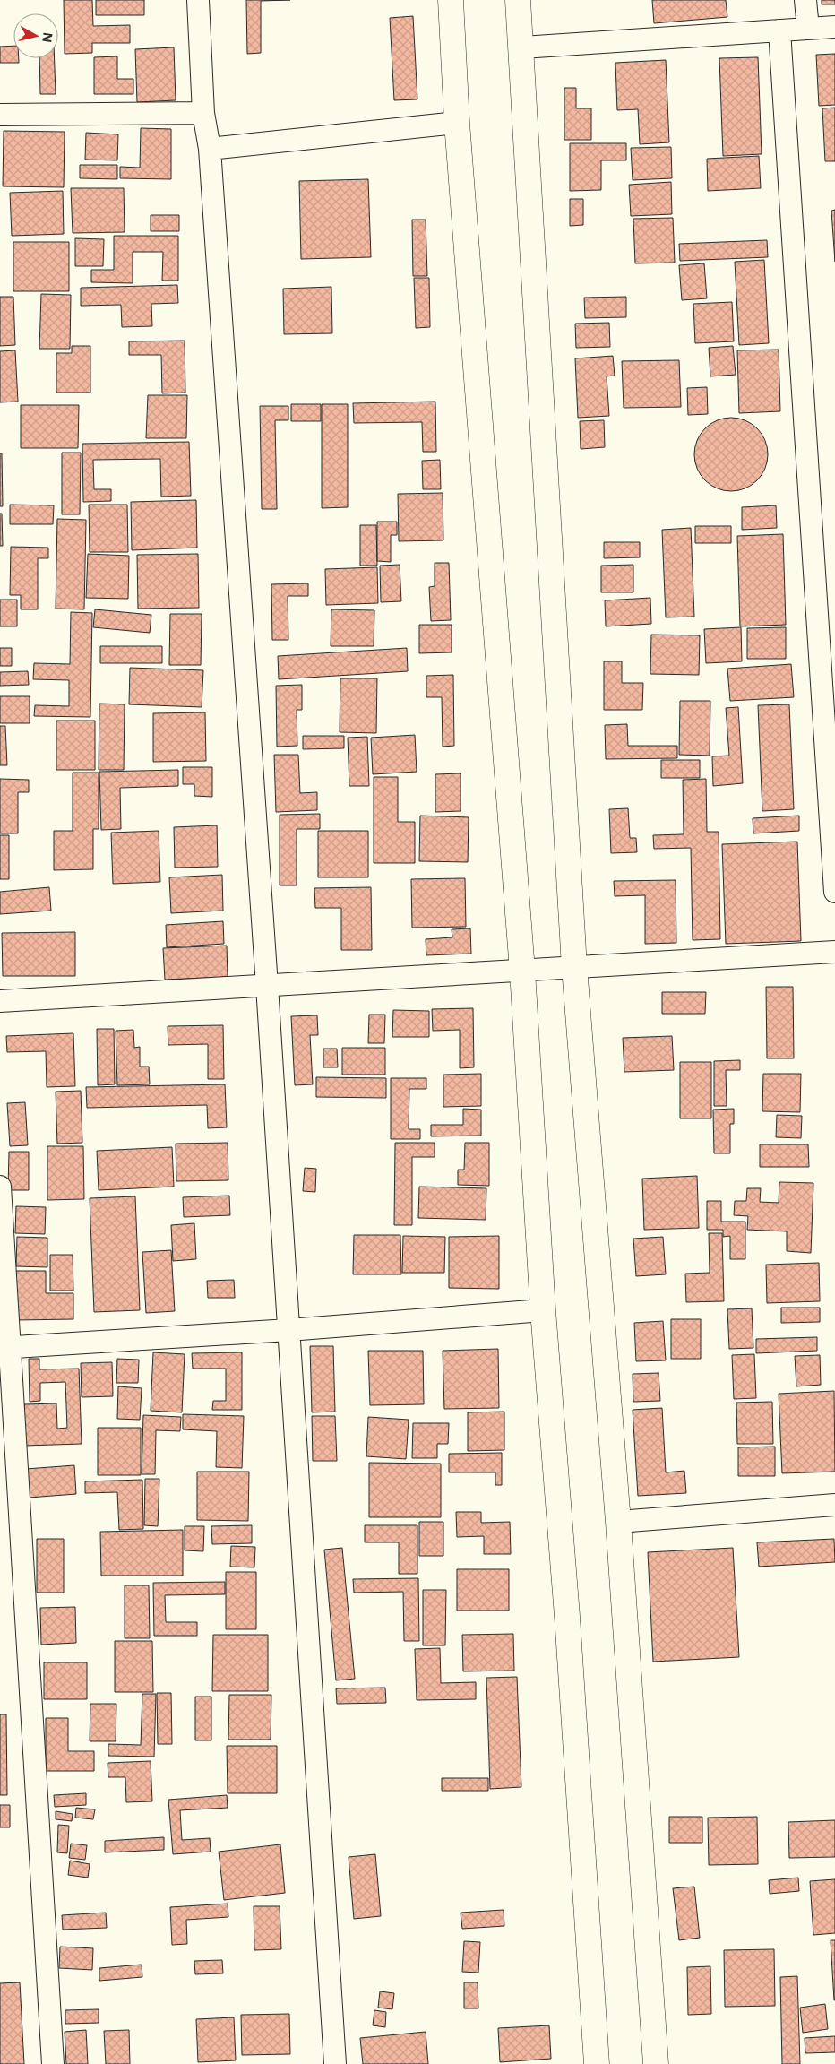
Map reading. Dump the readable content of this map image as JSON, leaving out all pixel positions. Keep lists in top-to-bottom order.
{
  "north": "right"
}
